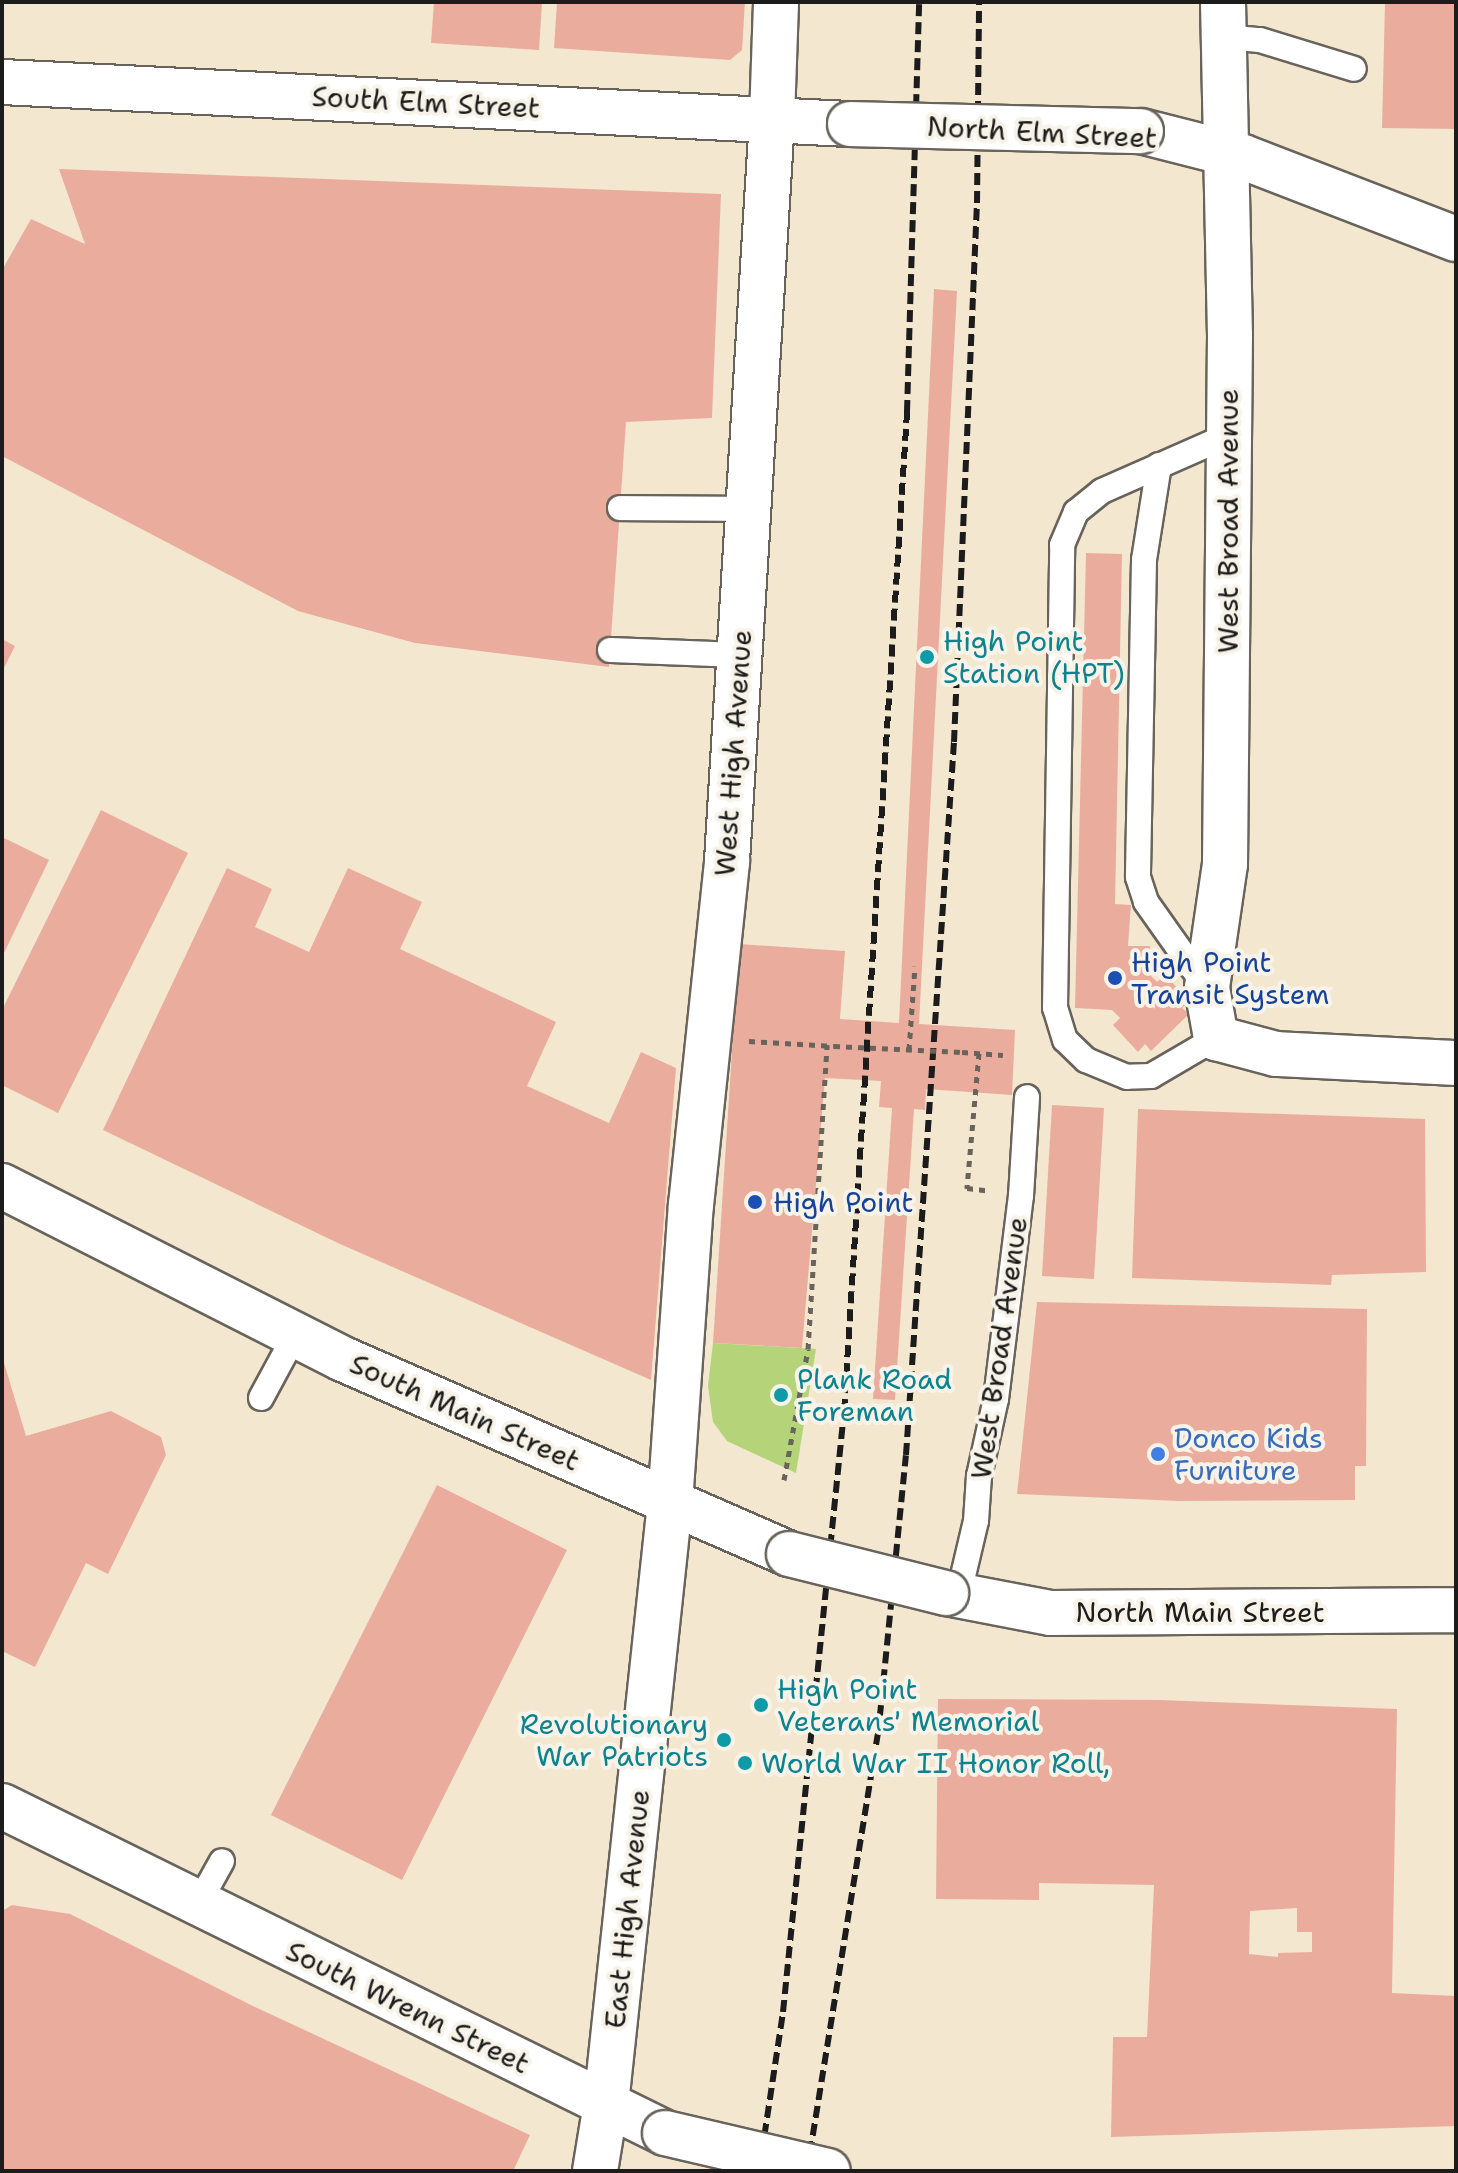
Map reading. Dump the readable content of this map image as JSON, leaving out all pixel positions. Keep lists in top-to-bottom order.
{
  "streets": {
    "street": [
      "South Elm Street",
      "North Elm Street",
      "West Broad Avenue",
      "West High Avenue",
      "South Main Street",
      "North Main Street",
      "East High Avenue",
      "South Wrenn Street"
    ]
  },
  "crossings": [
    ["South Elm Street", "North Elm Street"],
    ["South Elm Street", "West High Avenue"],
    ["North Elm Street", "West Broad Avenue"],
    ["West Broad Avenue", "South Main Street"],
    ["West Broad Avenue", "North Main Street"],
    ["West High Avenue", "South Main Street"],
    ["West High Avenue", "East High Avenue"],
    ["South Main Street", "North Main Street"],
    ["South Main Street", "East High Avenue"],
    ["East High Avenue", "South Wrenn Street"]
  ],
  "places": [
    "High Point Station (HPT)",
    "High Point Transit System",
    "High Point",
    "Plank Road Foreman",
    "Donco Kids Furniture",
    "High Point Veterans' Memorial",
    "Revolutionary War Patriots",
    "World War II Honor Roll,"
  ]
}
